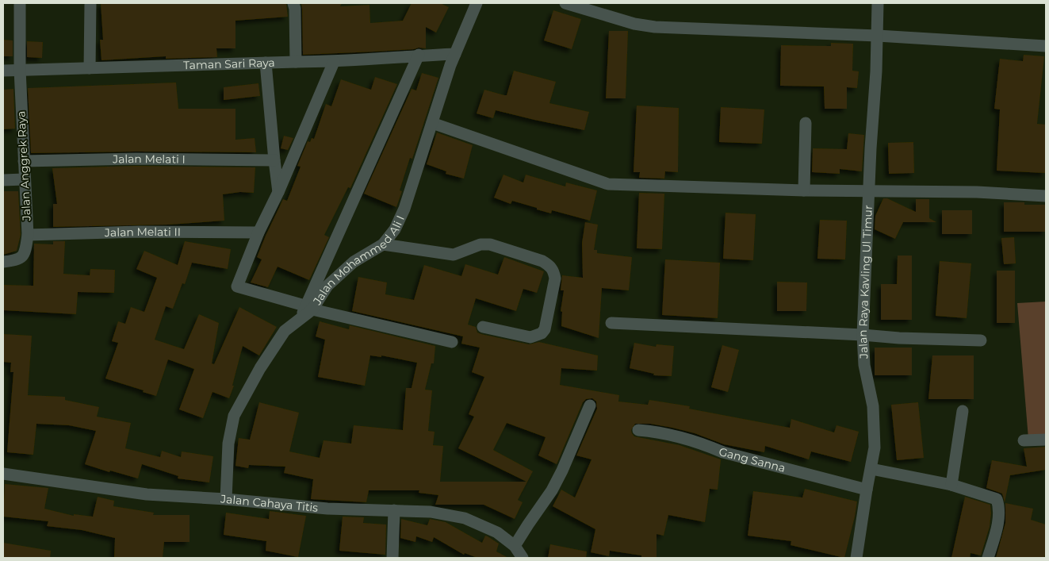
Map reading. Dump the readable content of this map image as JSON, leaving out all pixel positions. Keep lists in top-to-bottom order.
{
  "streets": {
    "street": [
      "Taman Sari Raya",
      "Jalan Melati I",
      "Jalan Anggrek Raya",
      "Jalan Melati II",
      "Jalan Mohammed Ali I",
      "Jalan Raya Kavling Ul Timur",
      "Gang Sanna",
      "Jalan Cahaya Titis"
    ]
  },
  "crossings": [
    ["Taman Sari Raya", "Jalan Anggrek Raya"],
    ["Taman Sari Raya", "Jalan Mohammed Ali I"],
    ["Jalan Melati I", "Jalan Anggrek Raya"],
    ["Jalan Anggrek Raya", "Jalan Melati II"],
    ["Jalan Mohammed Ali I", "Jalan Cahaya Titis"],
    ["Jalan Raya Kavling Ul Timur", "Gang Sanna"]
  ]
}
